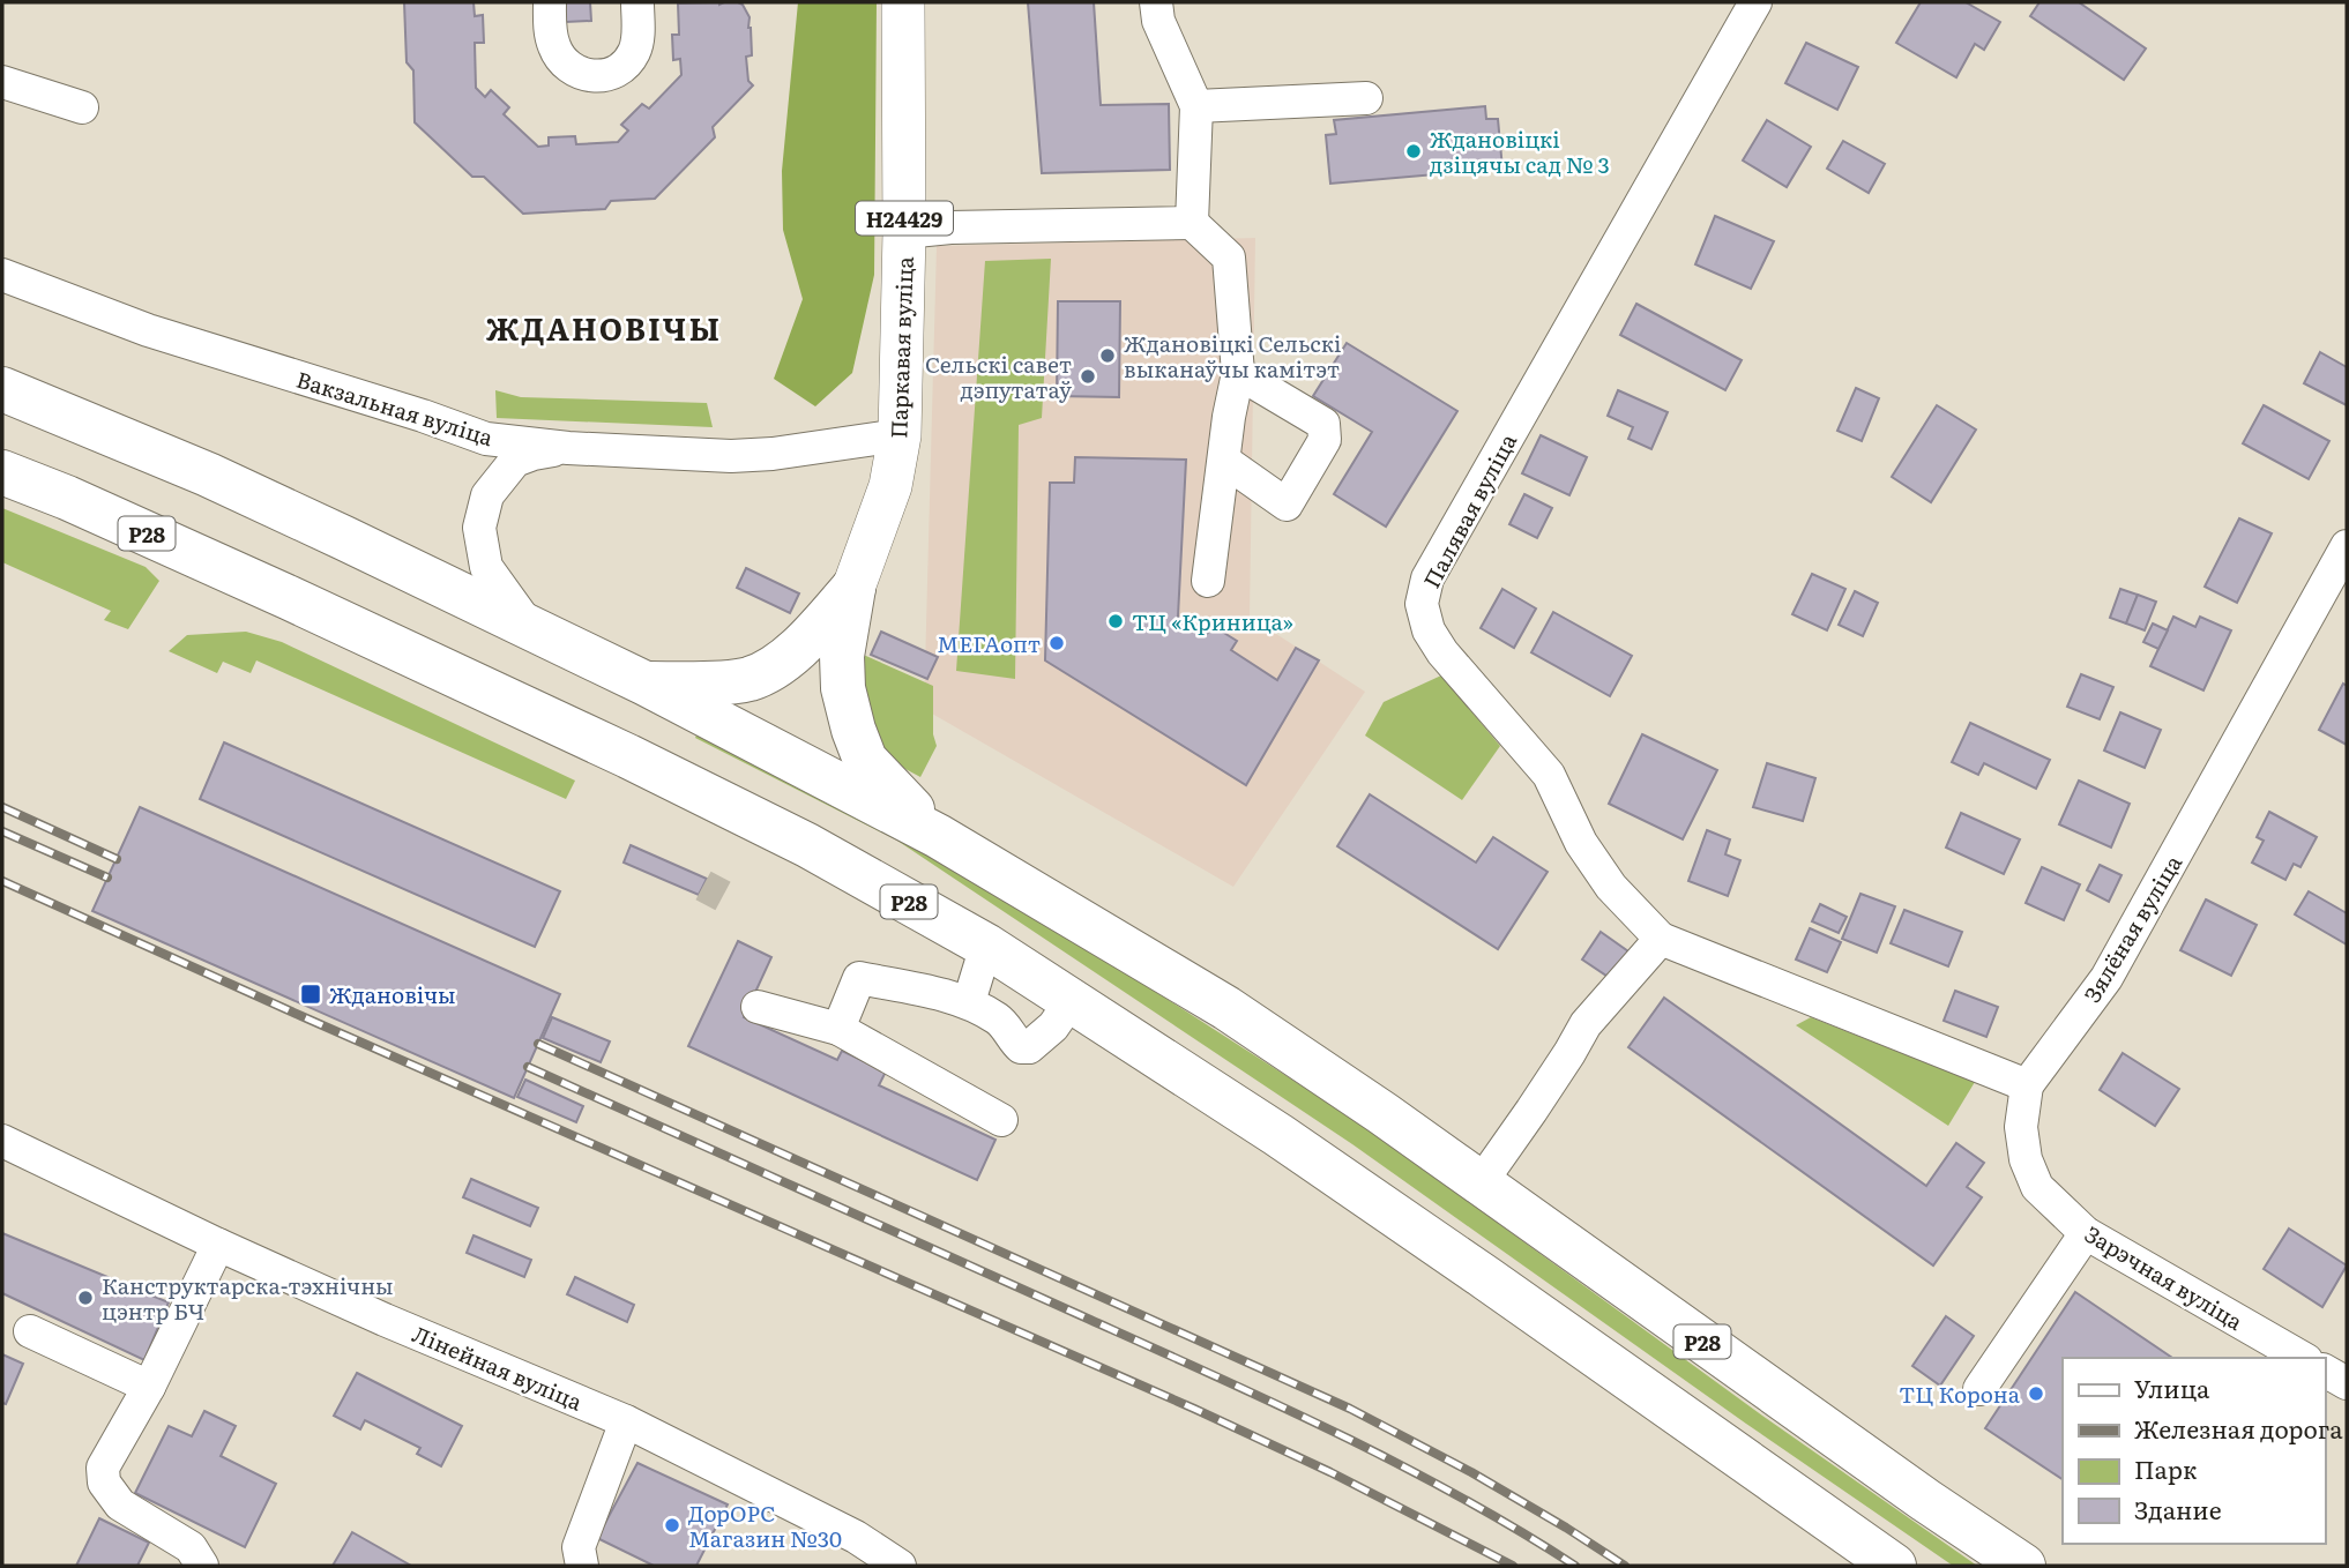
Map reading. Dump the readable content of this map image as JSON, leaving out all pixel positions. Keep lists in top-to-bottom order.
{
  "streets": {
    "highway": ["Н24429", "Р28"],
    "main road": ["Паркавая вуліца"],
    "street": [
      "Вакзальная вуліца",
      "Палявая вуліца",
      "Зялёная вуліца",
      "Зарэчная вуліца",
      "Лінейная вуліца"
    ]
  },
  "crossings": [
    ["Н24429", "Паркавая вуліца"],
    ["Н24429", "Р28"],
    ["Паркавая вуліца", "Вакзальная вуліца"],
    ["Зялёная вуліца", "Зарэчная вуліца"]
  ],
  "districts": ["ЖДАНОВІЧЫ"],
  "places": {
    "other": [
      "Ждановіцкі дзіцячы сад № 3",
      "Ждановіцкі Сельскі выканаўчы камітэт",
      "Сельскі савет дэпутатаў",
      "ТЦ «Криница»",
      "МЕГАопт",
      "Канструктарска-тэхнічны цэнтр БЧ",
      "ТЦ Корона",
      "ДорОРС Магазин №30"
    ],
    "transit": ["Ждановічы"]
  },
  "legend": [
    "Улица",
    "Железная дорога",
    "Парк",
    "Здание"
  ]
}
